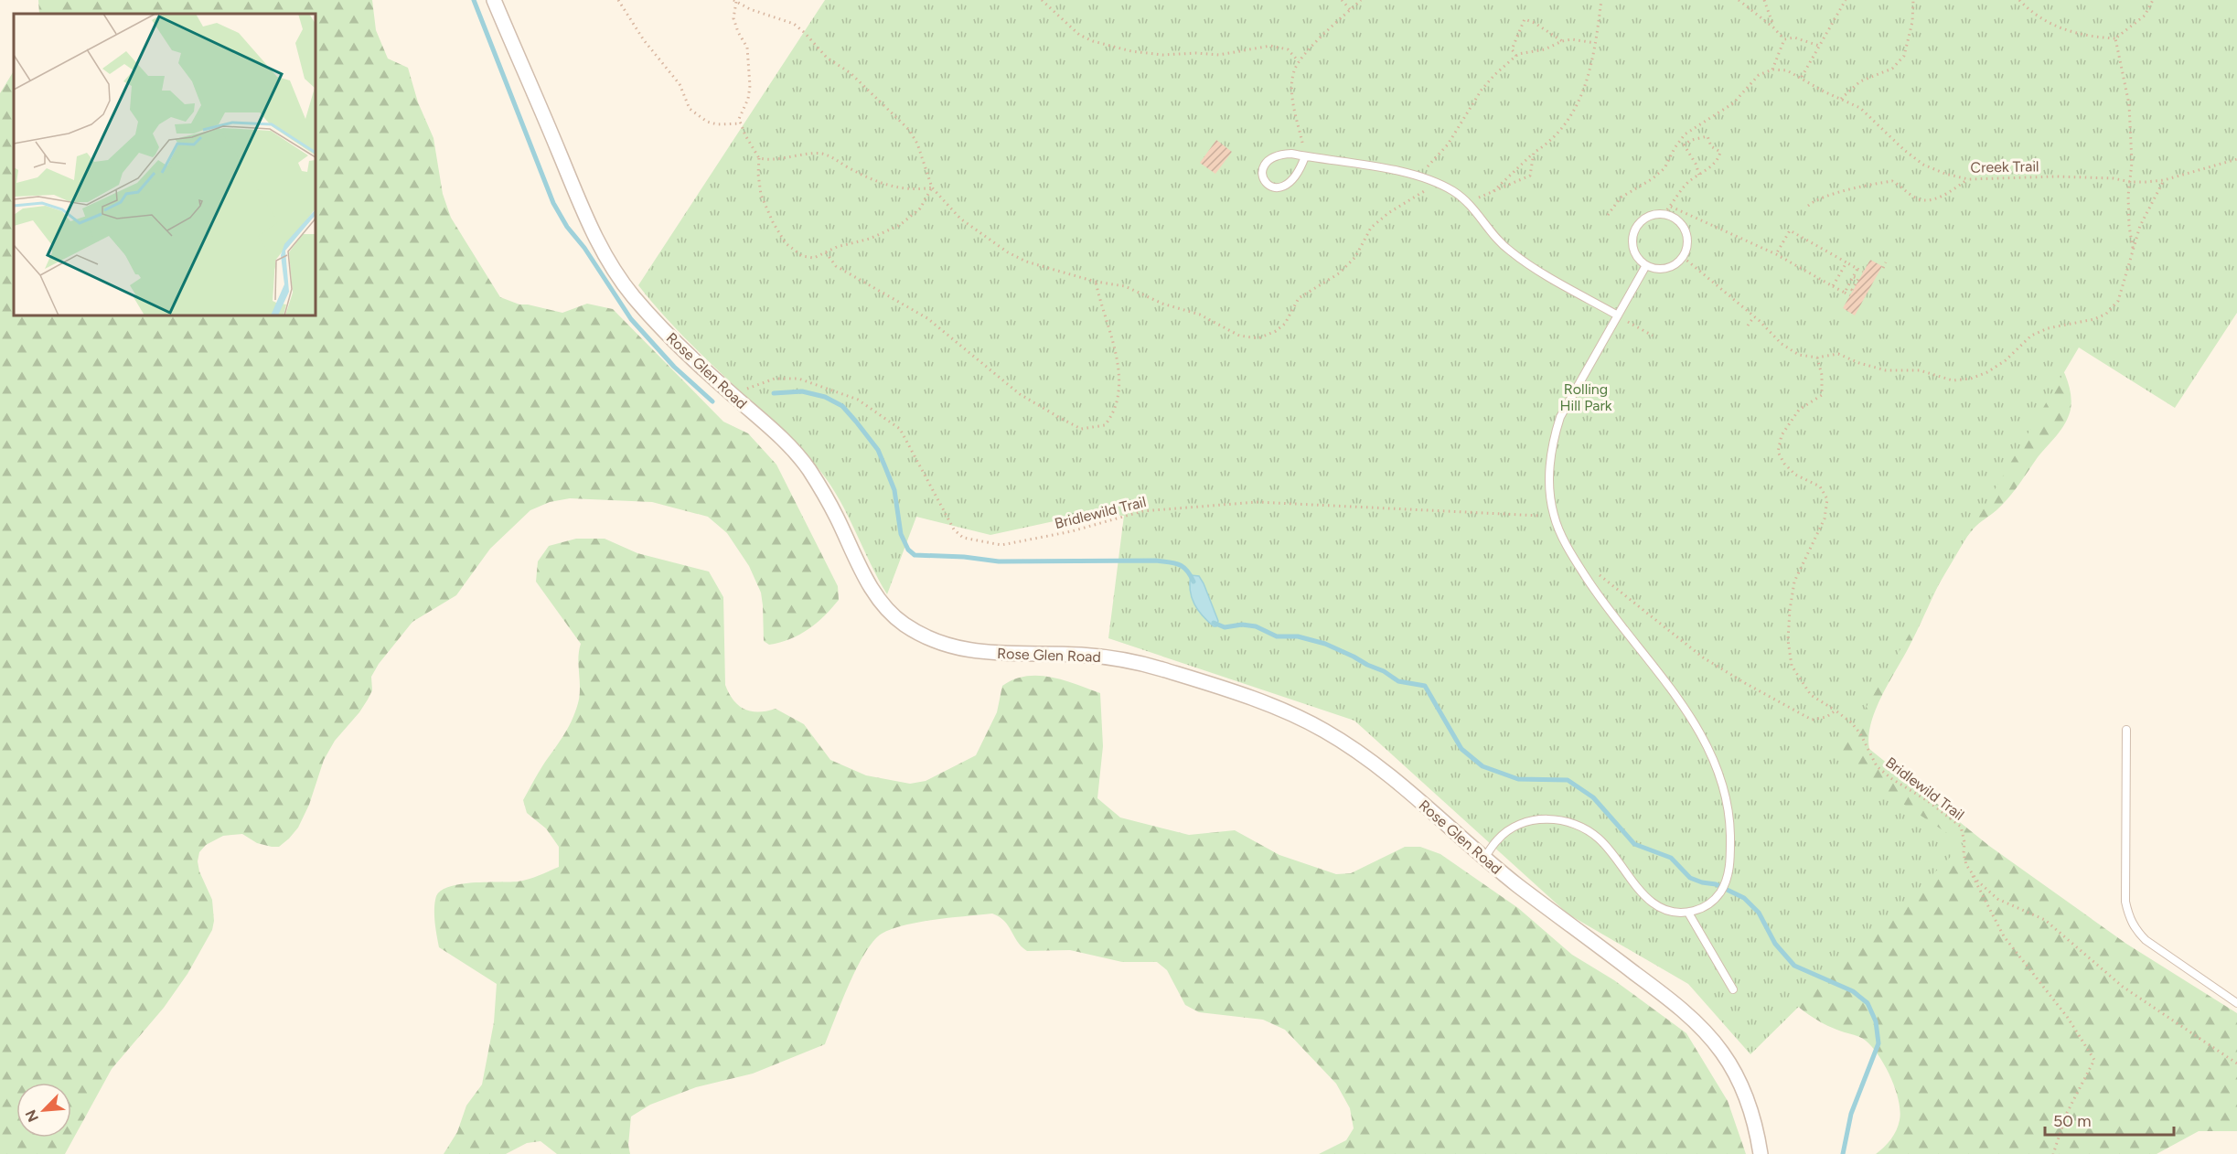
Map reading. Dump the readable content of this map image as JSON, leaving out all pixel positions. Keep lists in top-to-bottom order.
{
  "streets": {
    "street": ["Rose Glen Road"],
    "path": ["Creek Trail", "Bridlewild Trail"]
  },
  "crossings": [
    ["Rose Glen Road", "Bridlewild Trail"]
  ],
  "parks": ["Rolling Hill Park"],
  "scale_bar": "50 m",
  "north": "bottom left"
}
